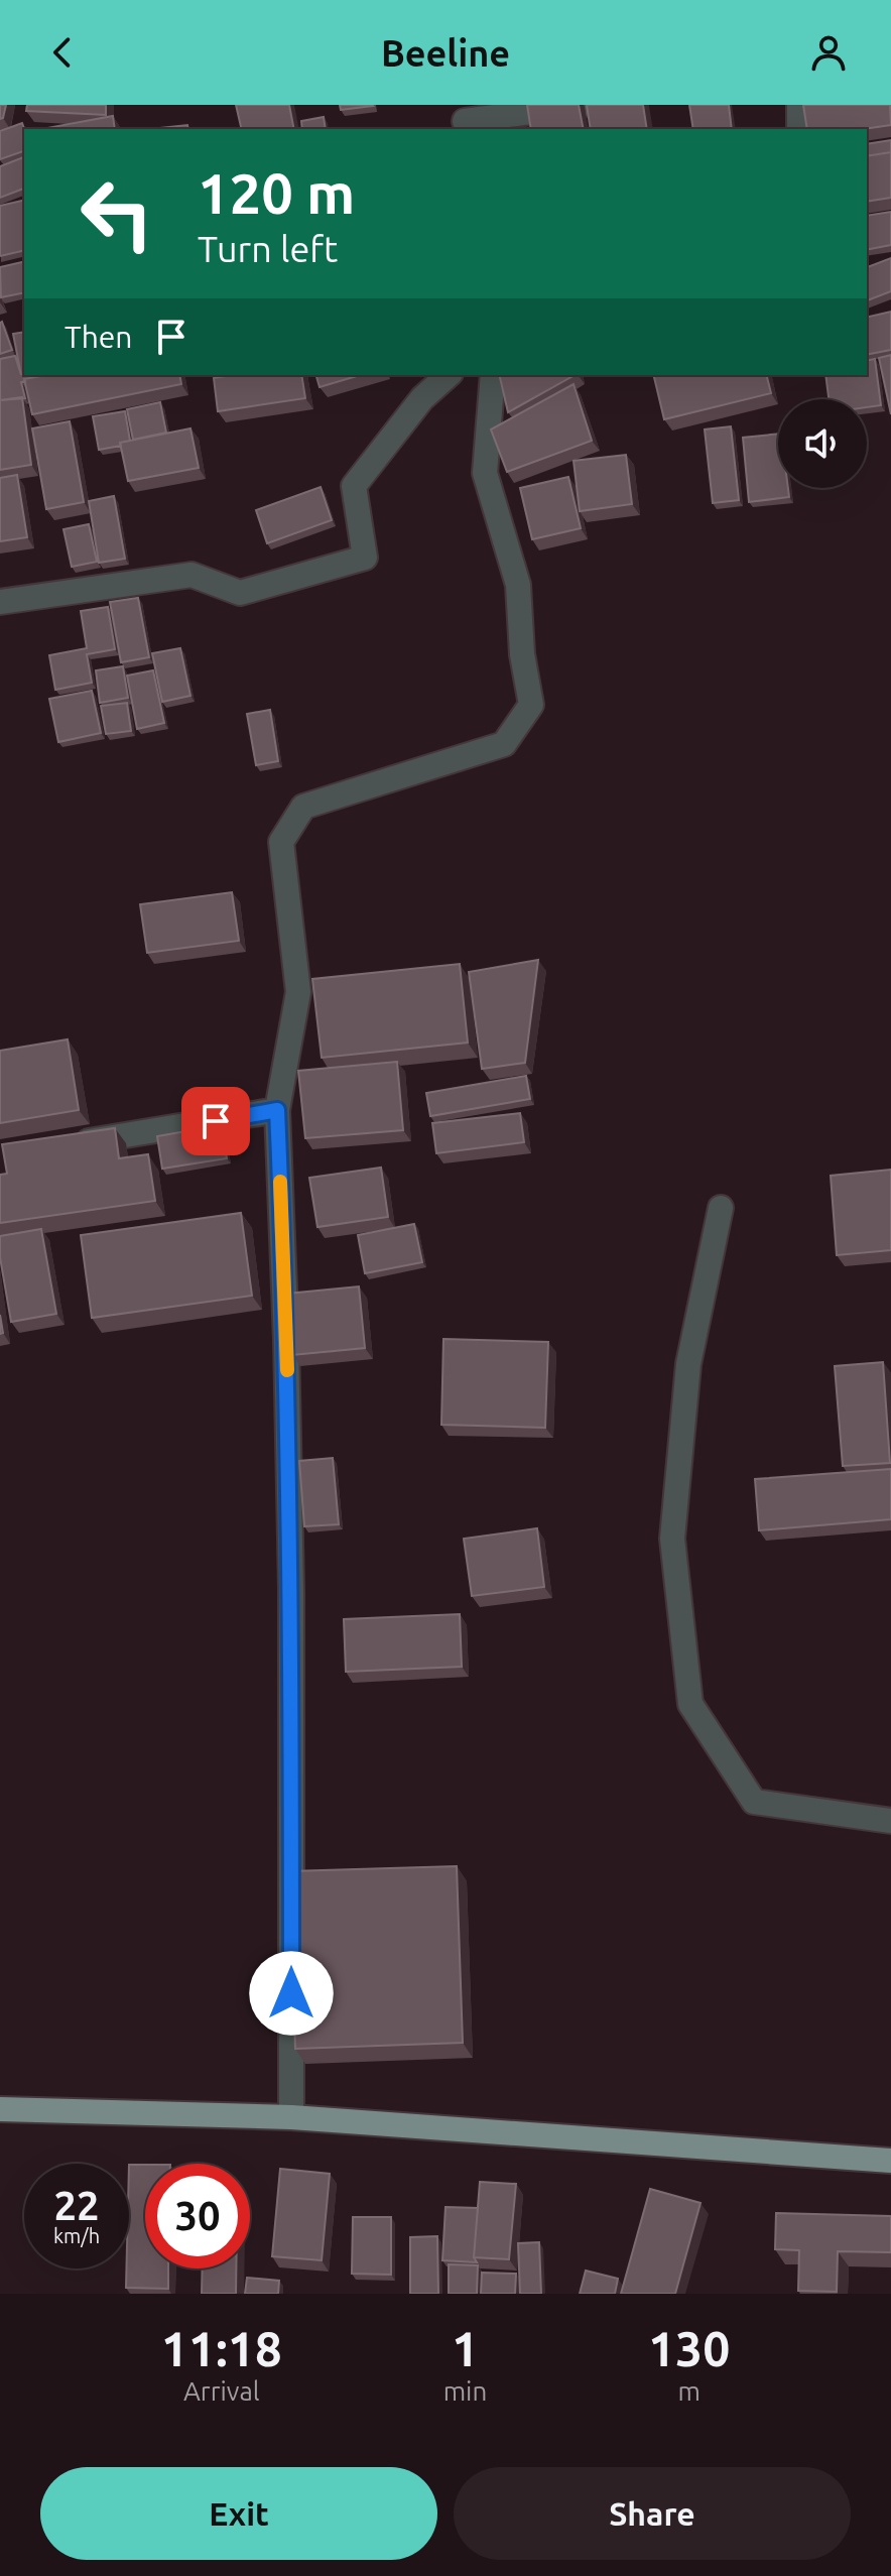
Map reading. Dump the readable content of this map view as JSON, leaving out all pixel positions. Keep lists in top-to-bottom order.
{
  "page": {
    "header": "Beeline",
    "turn": ["120 m", "Turn left"],
    "then": "Then",
    "speed": "22 km/h",
    "limit": "30",
    "eta": [
      "11:18",
      "Arrival",
      "1",
      "min",
      "130",
      "m"
    ],
    "buttons": ["Exit", "Share"]
  }
}
